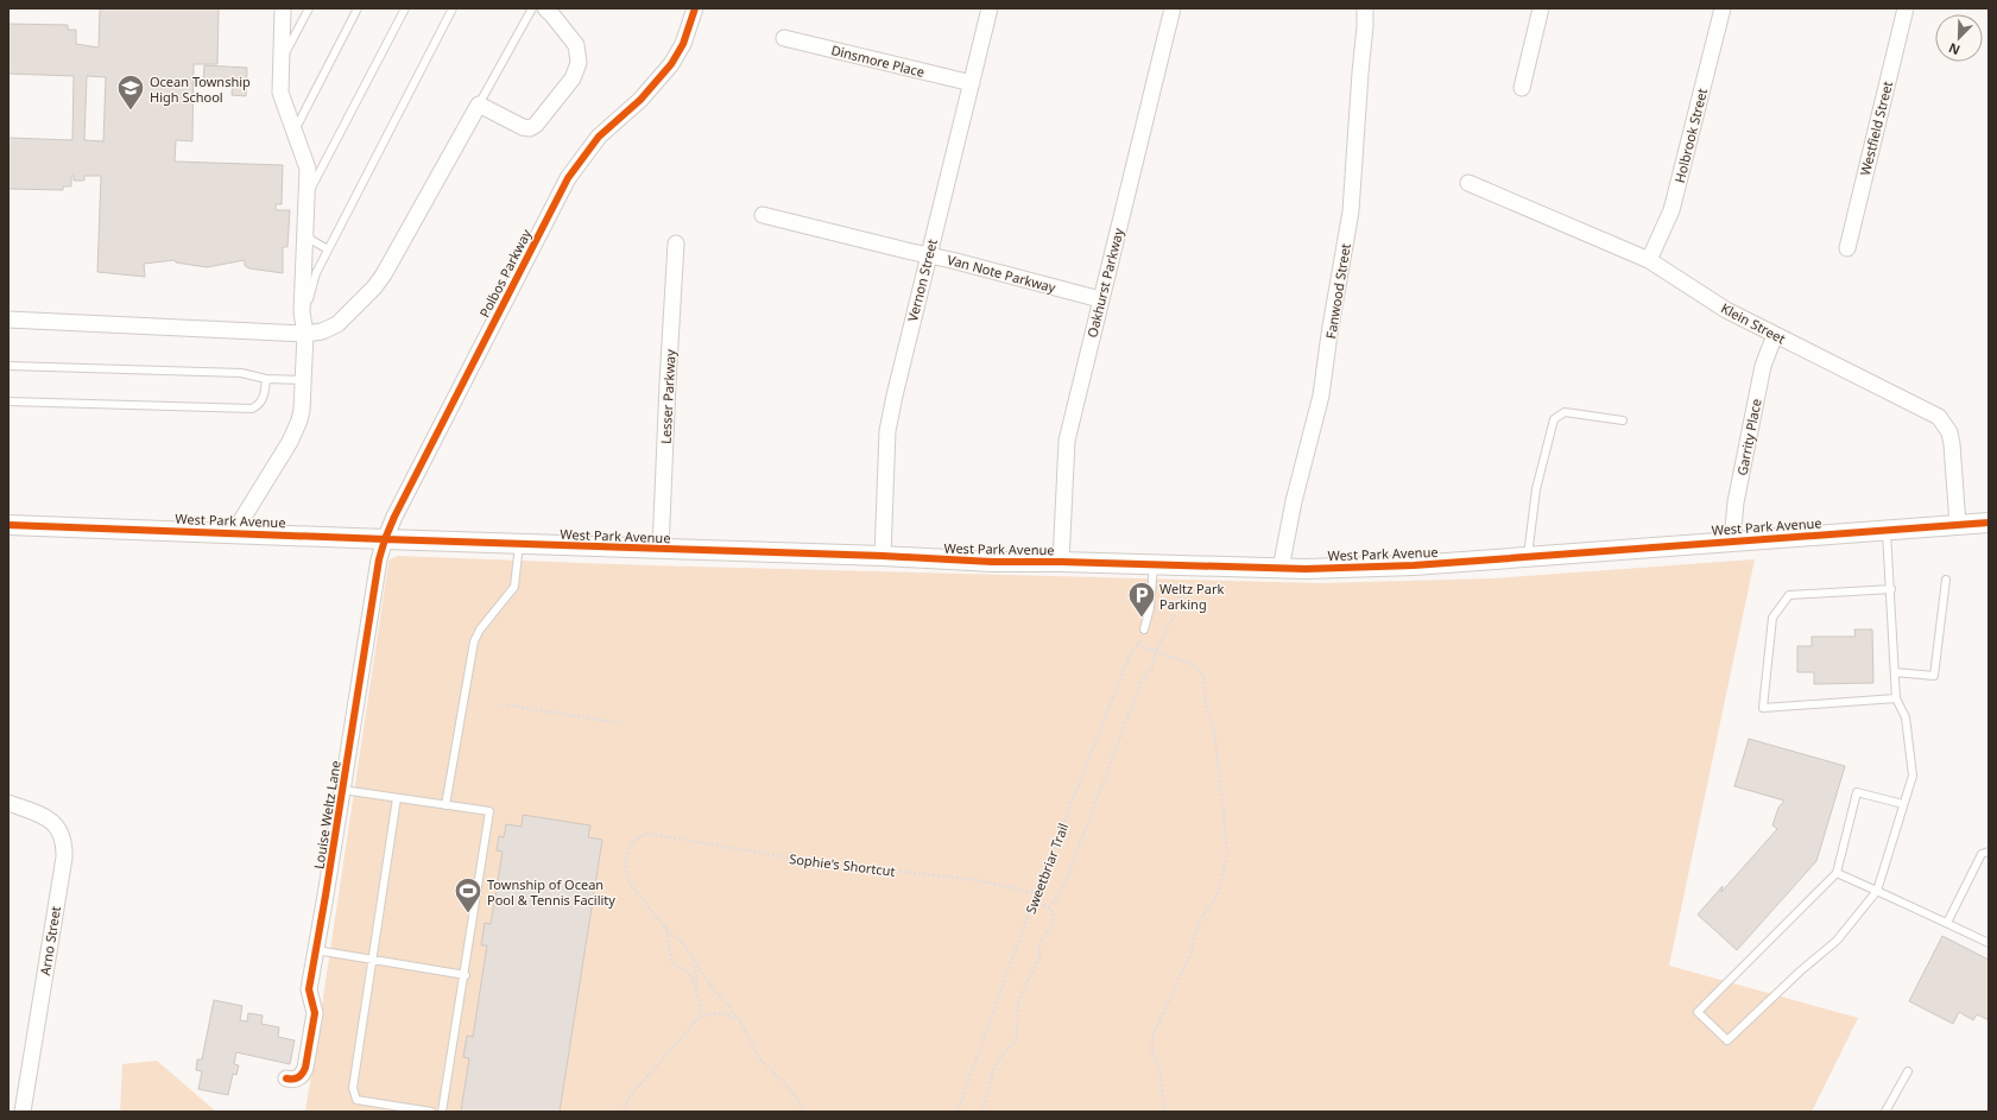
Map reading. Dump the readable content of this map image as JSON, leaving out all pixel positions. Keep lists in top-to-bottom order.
{
  "streets": {
    "street": [
      "Dinsmore Place",
      "Westfield Street",
      "Holbrook Street",
      "Polbos Parkway",
      "Van Note Parkway",
      "Vernon Street",
      "Oakhurst Parkway",
      "Fanwood Street",
      "Klein Street",
      "Lesser Parkway",
      "Garrity Place",
      "West Park Avenue",
      "Louise Weltz Lane",
      "Arno Street"
    ],
    "path": ["Sophie's Shortcut", "Sweetbriar Trail"]
  },
  "crossings": [
    ["Dinsmore Place", "Vernon Street"],
    ["Holbrook Street", "Klein Street"],
    ["Polbos Parkway", "West Park Avenue"],
    ["Polbos Parkway", "Louise Weltz Lane"],
    ["Van Note Parkway", "Vernon Street"],
    ["Van Note Parkway", "Oakhurst Parkway"],
    ["Vernon Street", "West Park Avenue"],
    ["Oakhurst Parkway", "West Park Avenue"],
    ["Fanwood Street", "West Park Avenue"],
    ["Klein Street", "Garrity Place"],
    ["Klein Street", "West Park Avenue"],
    ["Lesser Parkway", "West Park Avenue"],
    ["Garrity Place", "West Park Avenue"],
    ["West Park Avenue", "Louise Weltz Lane"],
    ["Sophie's Shortcut", "Sweetbriar Trail"]
  ],
  "places": {
    "school or university": ["Ocean Township High School"],
    "parking": ["Weltz Park Parking"],
    "sports": ["Township of Ocean Pool & Tennis Facility"]
  },
  "north": "bottom left"
}
